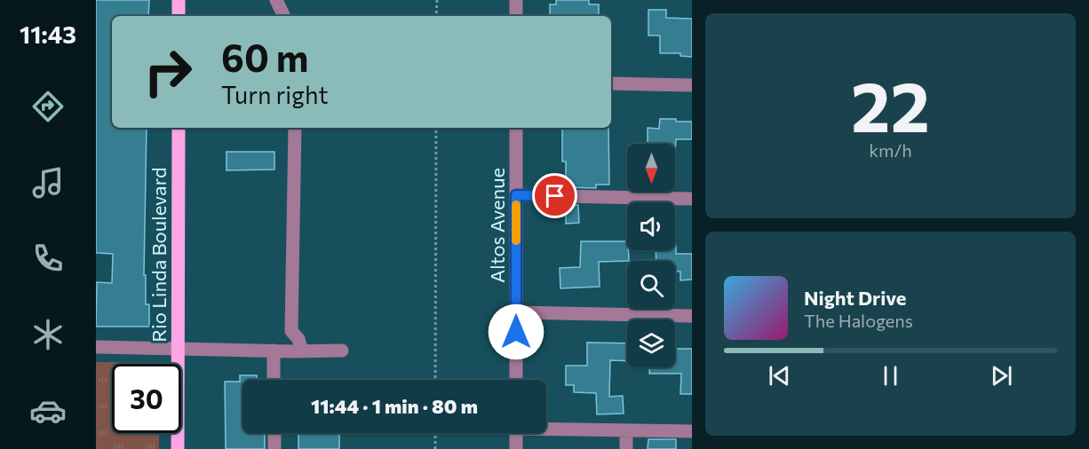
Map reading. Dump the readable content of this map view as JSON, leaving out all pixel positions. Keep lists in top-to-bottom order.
{
  "streets": {
    "main road": ["Rio Linda Boulevard"],
    "street": ["Altos Avenue"]
  },
  "north": "bottom",
  "page": {
    "tabs": "11:43",
    "tile": ["22", "km/h"],
    "turn": ["60 m", "Turn right"],
    "song": ["Night Drive", "The Halogens"],
    "limit": "30",
    "trip": "11:44 · 1 min · 80 m"
  }
}
